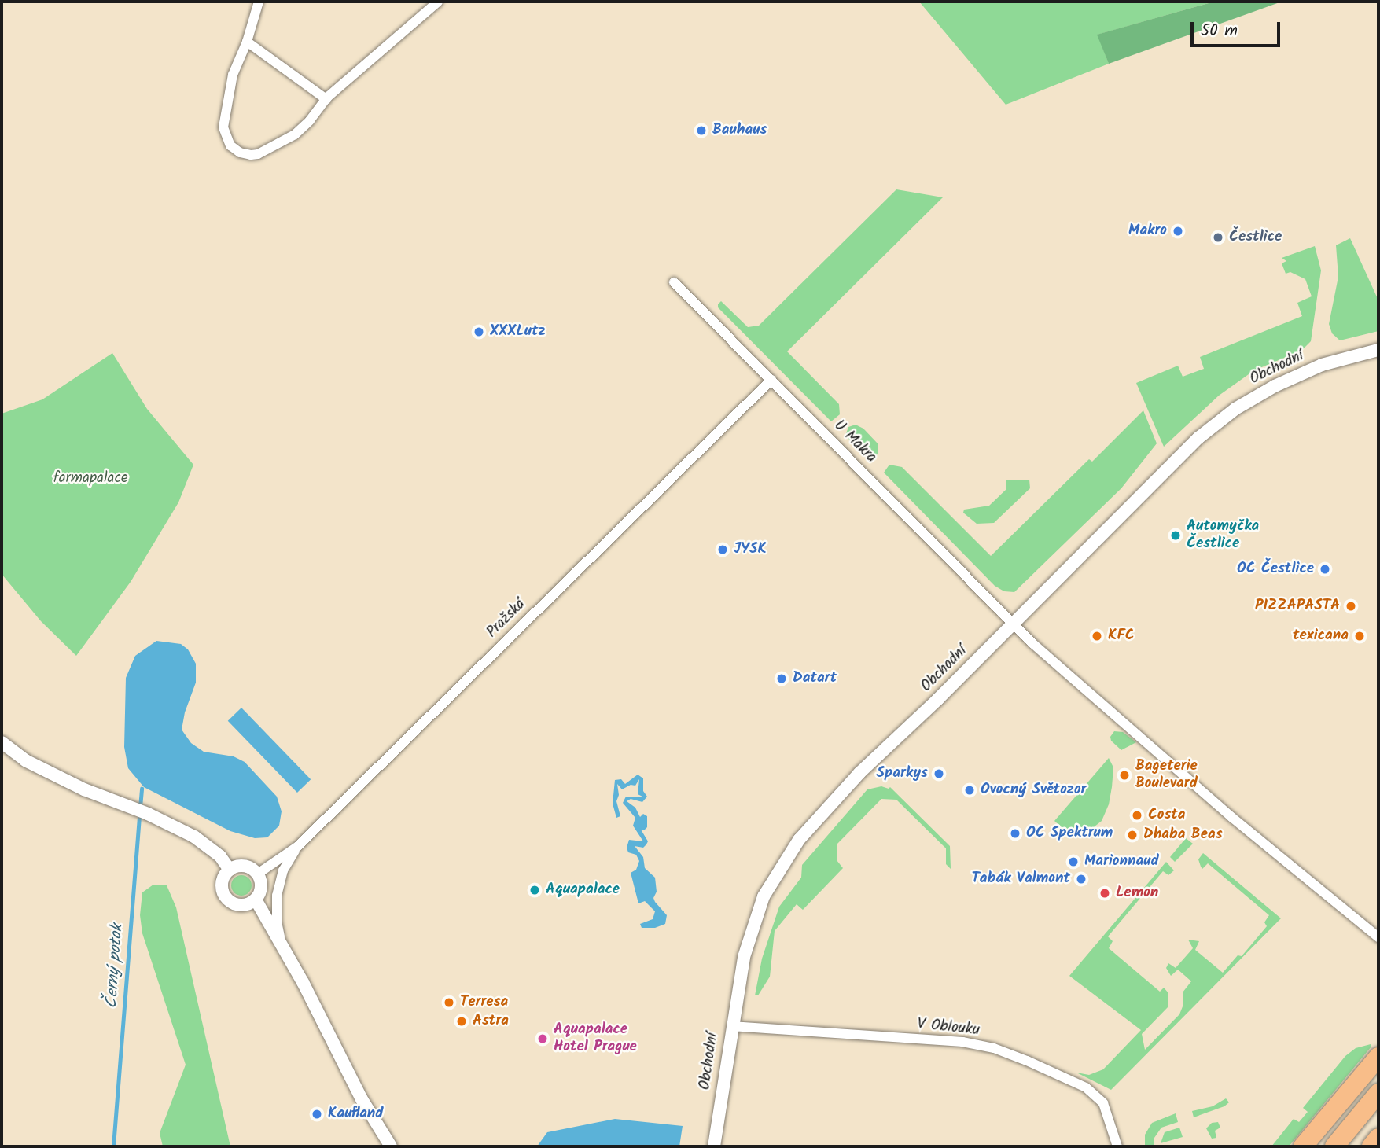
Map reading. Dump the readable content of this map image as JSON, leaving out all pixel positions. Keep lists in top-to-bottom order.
{
  "streets": {
    "street": [
      "Obchodní",
      "U Makra",
      "Pražská",
      "V Oblouku"
    ]
  },
  "crossings": [
    ["Obchodní", "U Makra"],
    ["Obchodní", "V Oblouku"],
    ["U Makra", "Pražská"]
  ],
  "water": ["Černý potok"],
  "parks": ["farmapalace"],
  "places": [
    "Bauhaus",
    "Makro",
    "Čestlice",
    "XXXLutz",
    "Automyčka Čestlice",
    "JYSK",
    "OC Čestlice",
    "PIZZAPASTA",
    "KFC",
    "texicana",
    "Datart",
    "Sparkys",
    "Bageterie Boulevard",
    "Ovocný Světozor",
    "Costa",
    "OC Spektrum",
    "Dhaba Beas",
    "Marionnaud",
    "Tabák Valmont",
    "Aquapalace",
    "Lemon",
    "Terresa",
    "Astra",
    "Aquapalace Hotel Prague",
    "Kaufland"
  ],
  "scale_bar": "50 m"
}
